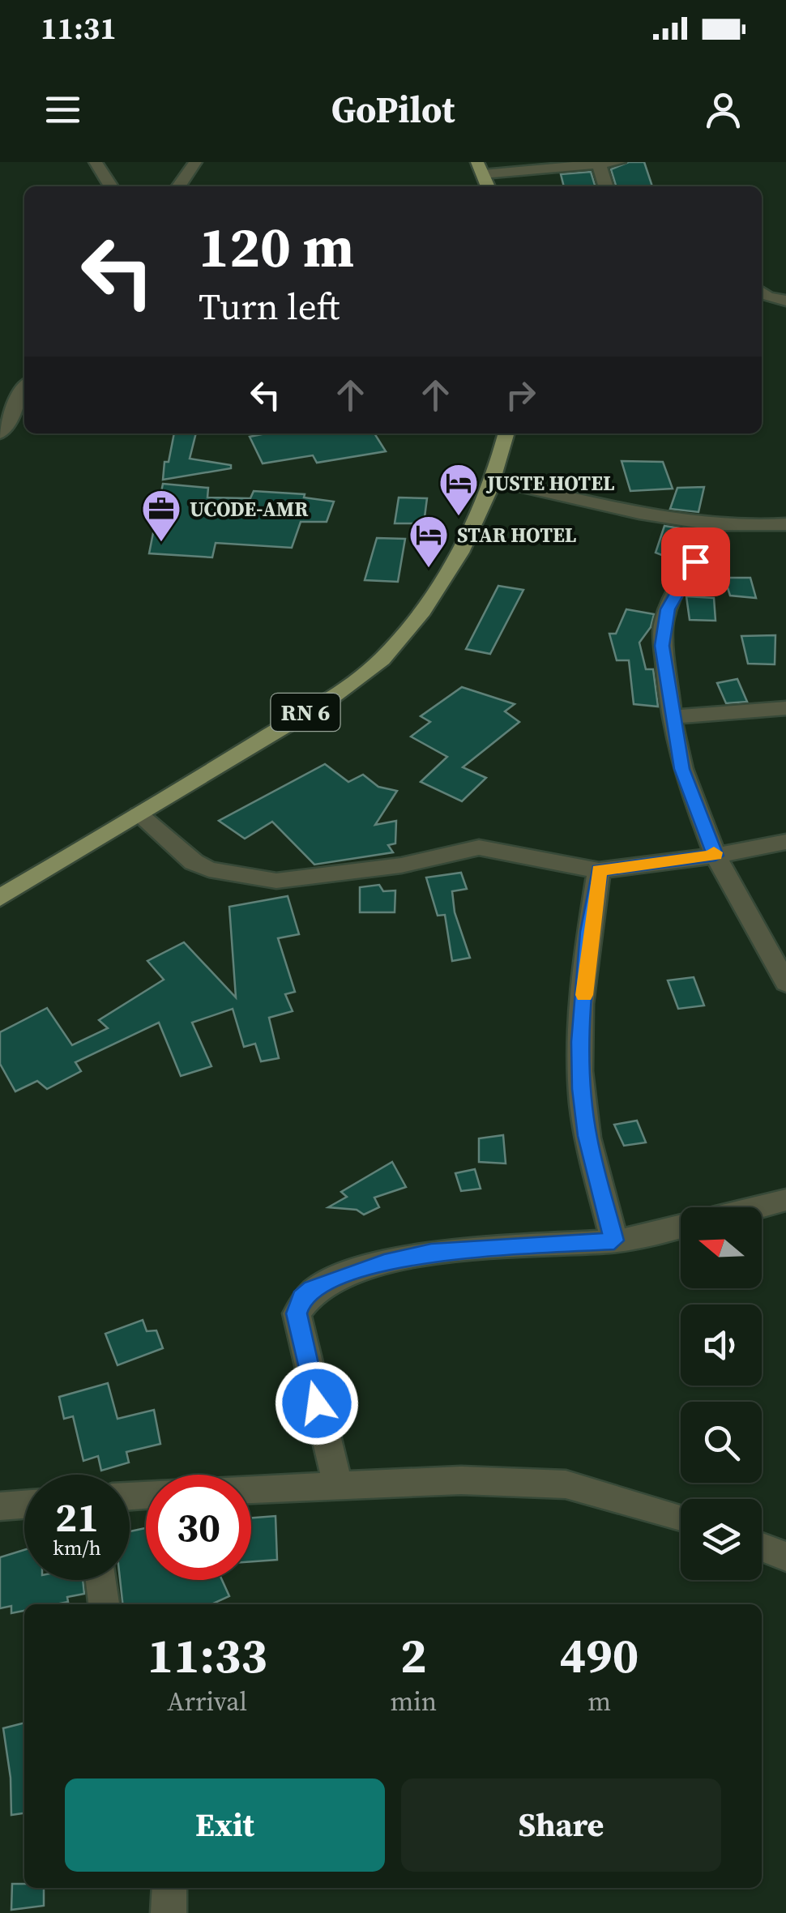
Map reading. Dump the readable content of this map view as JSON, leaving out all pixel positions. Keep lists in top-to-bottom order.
{
  "streets": {
    "main road": ["RN 6"]
  },
  "places": {
    "hotel": ["JUSTE HOTEL", "STAR HOTEL"],
    "office": ["UCODE-AMR"]
  },
  "north": "left",
  "page": {
    "status": "11:31",
    "header": "GoPilot",
    "turn": ["120 m", "Turn left"],
    "speed": "21 km/h",
    "limit": "30",
    "eta": [
      "11:33",
      "Arrival",
      "2",
      "min",
      "490",
      "m"
    ],
    "buttons": ["Exit", "Share"]
  }
}
